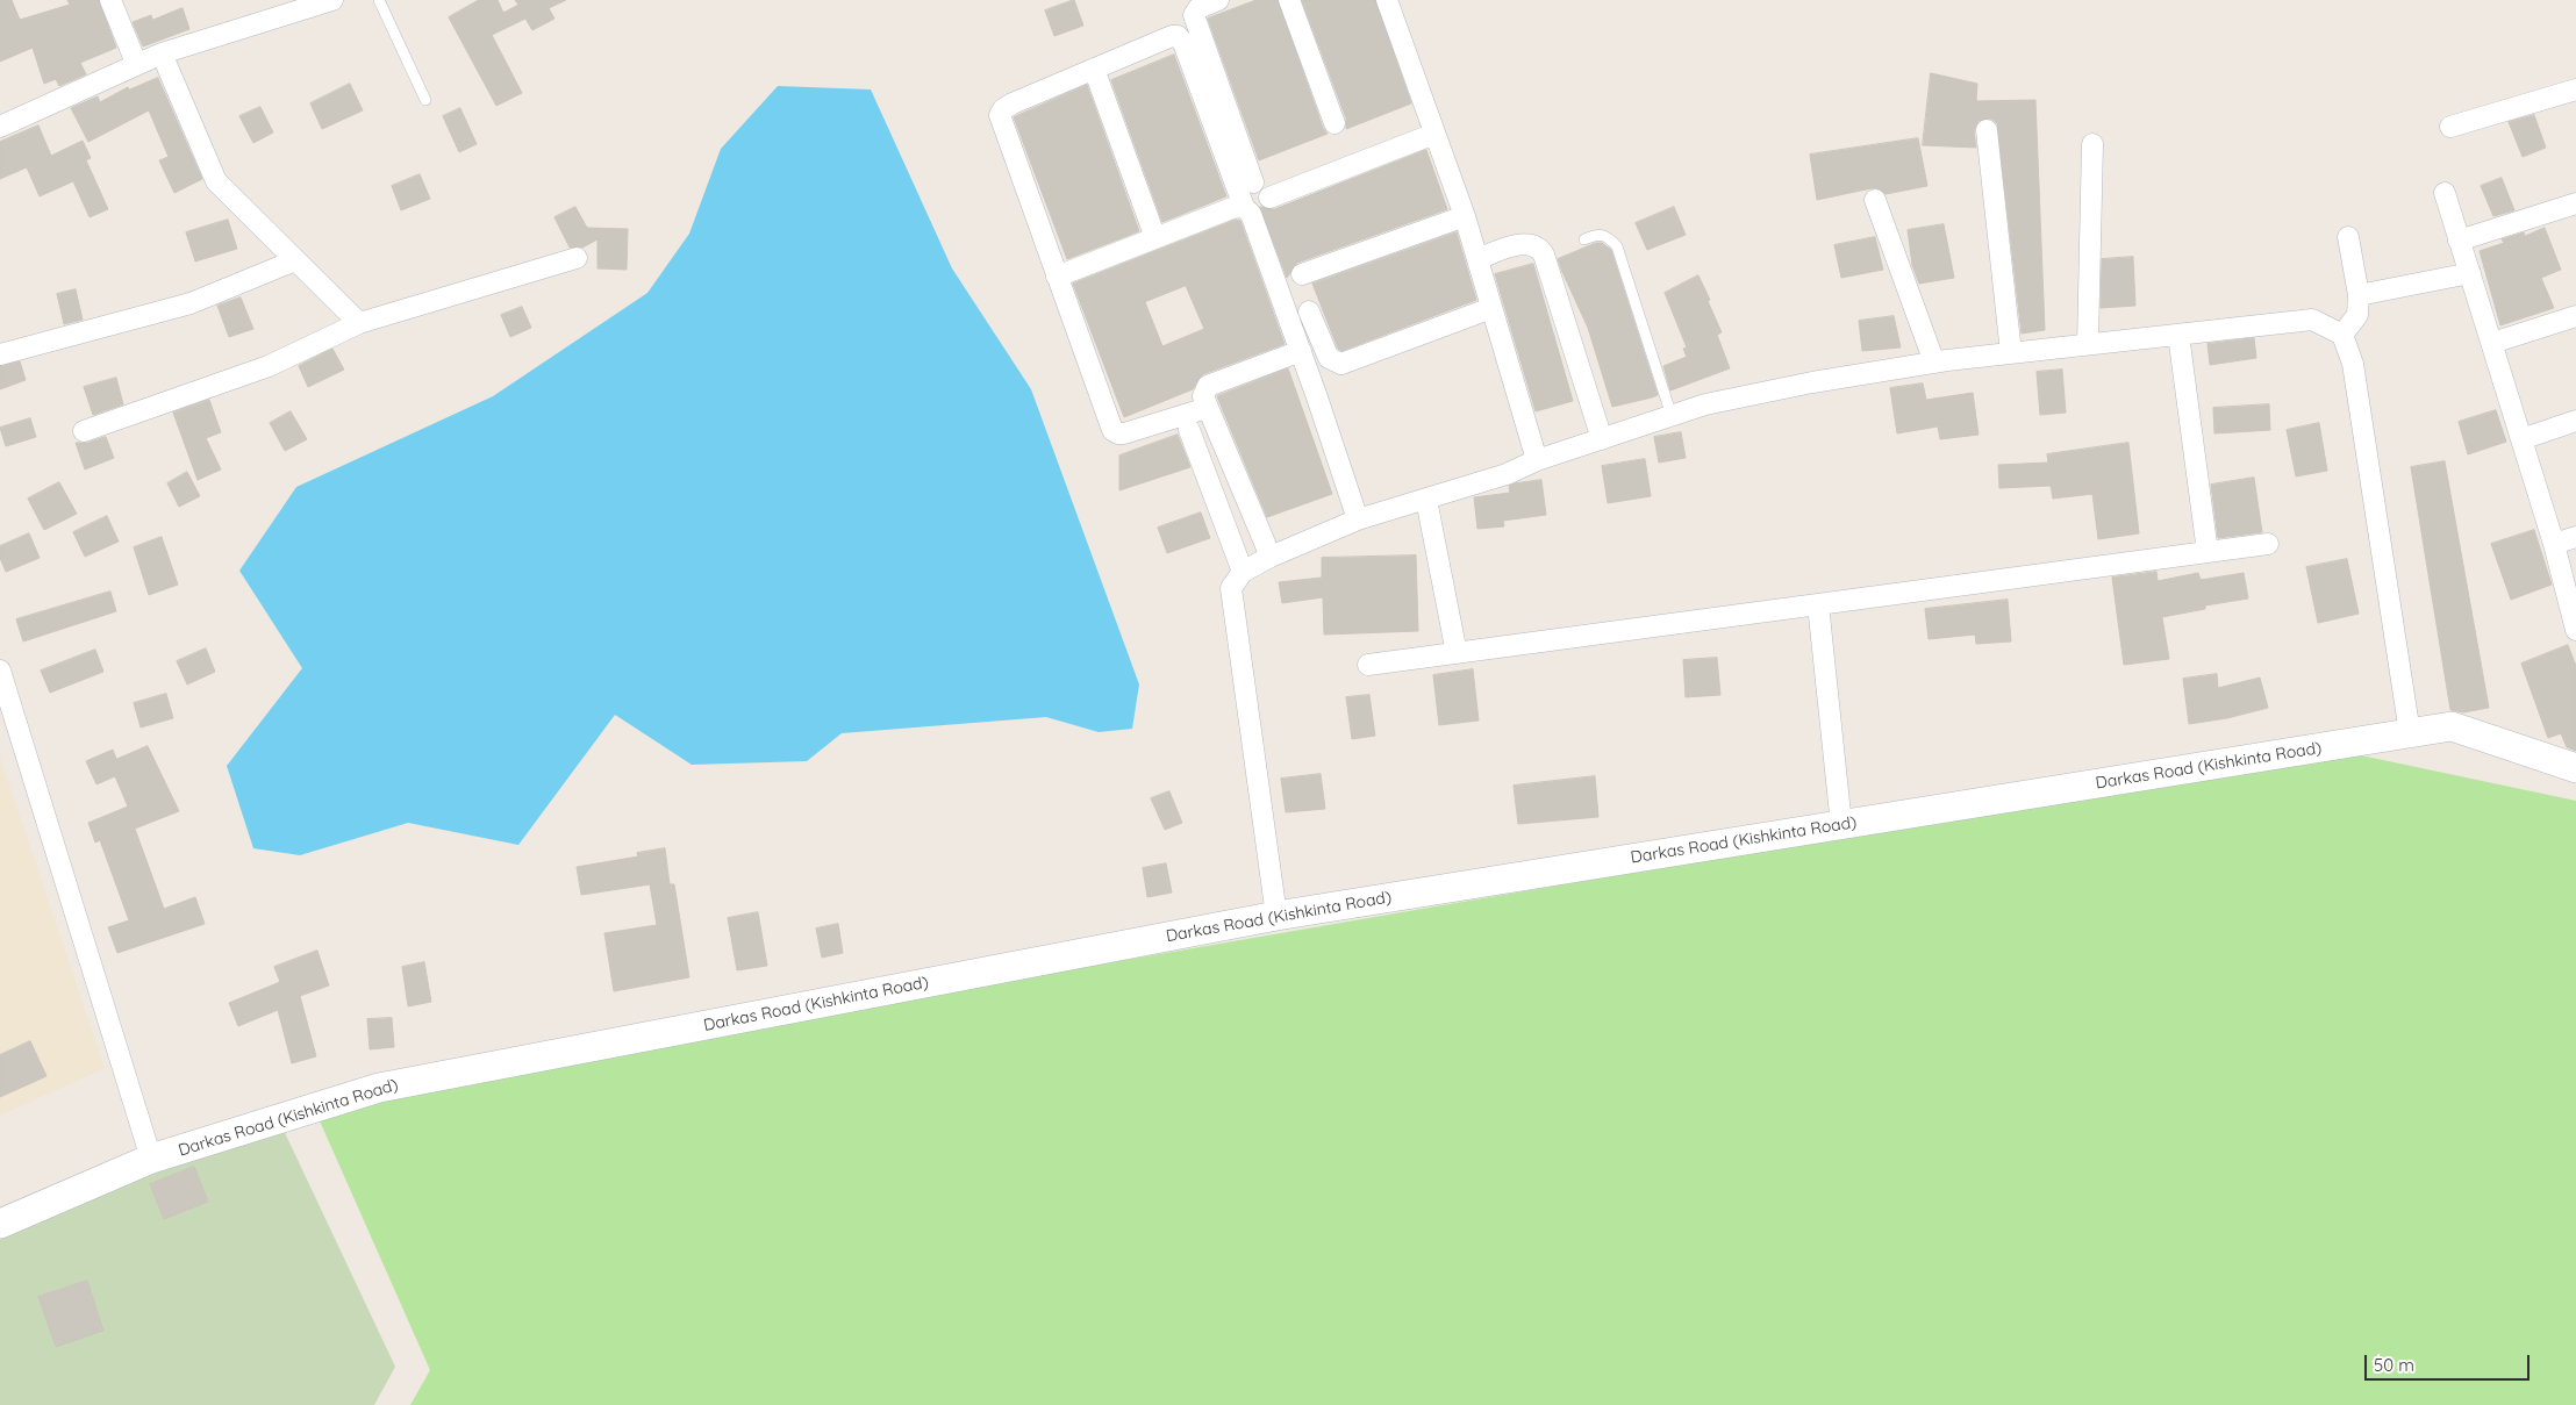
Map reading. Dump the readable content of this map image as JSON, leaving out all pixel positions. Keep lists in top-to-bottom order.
{
  "streets": {
    "main road": ["Darkas Road (Kishkinta Road)"]
  },
  "scale_bar": "50 m"
}
